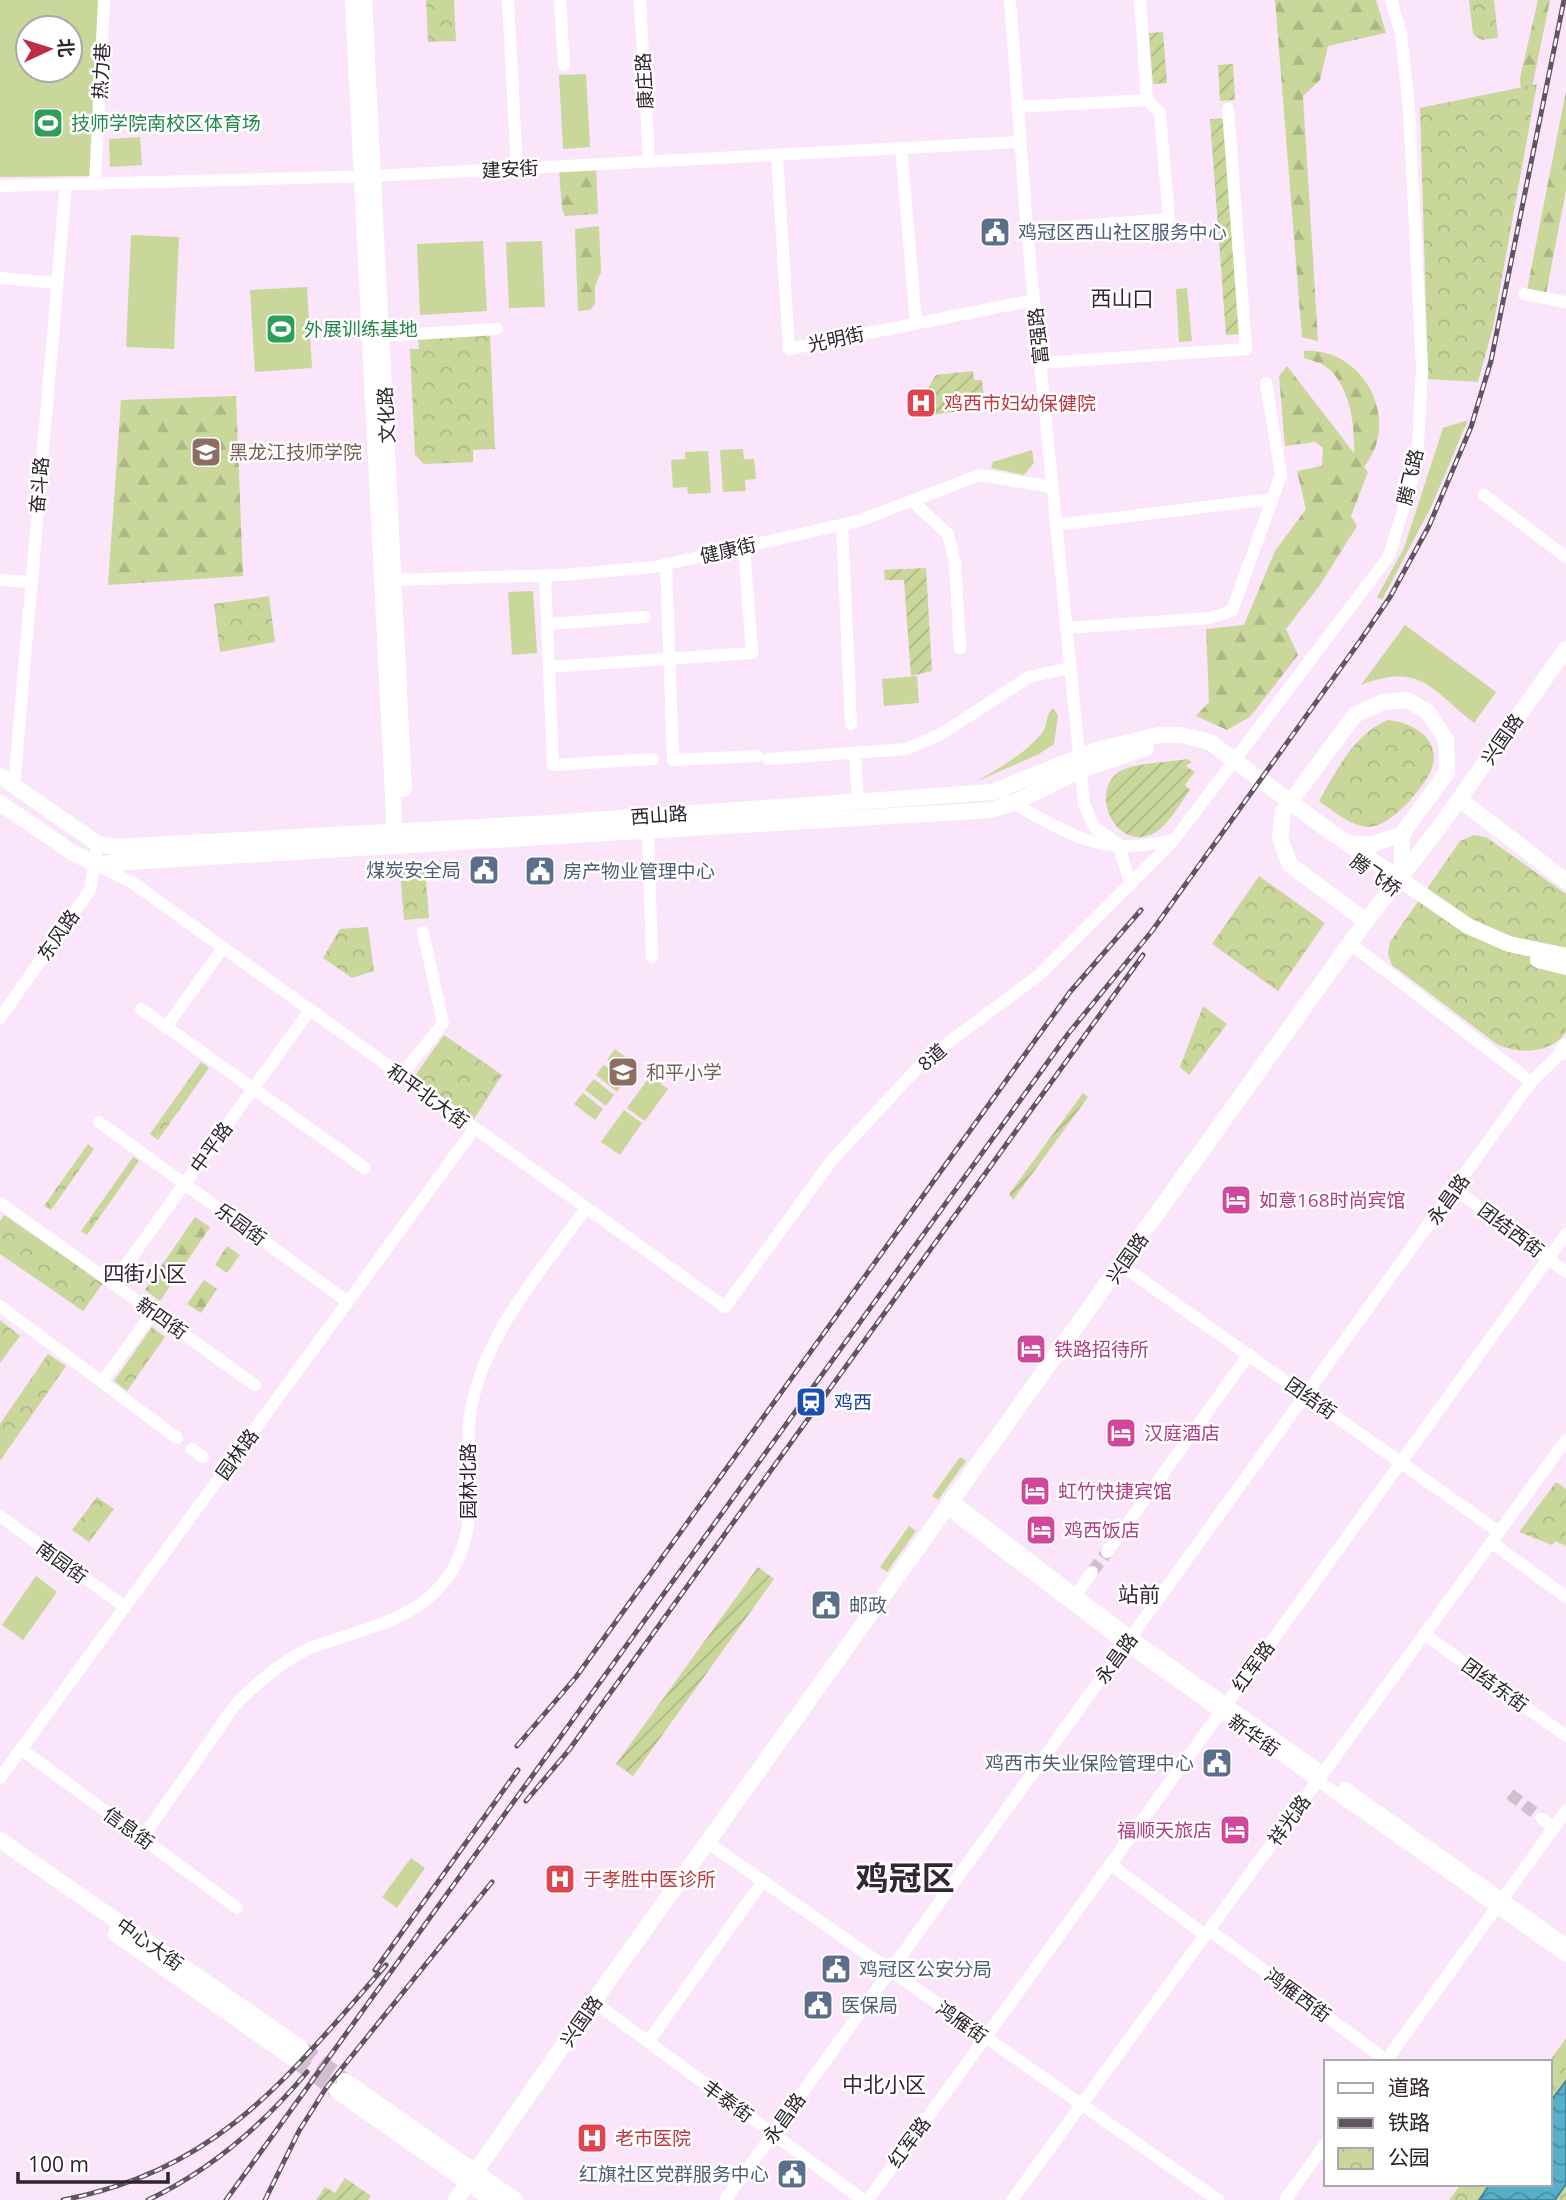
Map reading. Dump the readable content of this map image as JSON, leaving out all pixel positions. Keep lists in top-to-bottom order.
{
  "streets": {
    "main road": [
      "文化路",
      "兴国路",
      "西山路",
      "腾飞桥",
      "和平北大街",
      "中心大街"
    ],
    "street": [
      "热力巷",
      "康庄路",
      "建安街",
      "富强路",
      "光明街",
      "腾飞路",
      "奋斗路",
      "健康街",
      "东风路",
      "8道",
      "中平路",
      "永昌路",
      "乐园街",
      "团结西街",
      "新四街",
      "团结街",
      "园林路",
      "园林北路",
      "南园街",
      "红军路",
      "团结东街",
      "新华街",
      "祥光路",
      "信息街",
      "鸿雁西街",
      "鸿雁街",
      "丰泰街"
    ]
  },
  "crossings": [
    ["热力巷", "建安街"],
    ["康庄路", "建安街"],
    ["建安街", "富强路"],
    ["建安街", "光明街"],
    ["建安街", "文化路"],
    ["建安街", "奋斗路"],
    ["富强路", "光明街"],
    ["富强路", "健康街"],
    ["富强路", "西山路"],
    ["文化路", "健康街"],
    ["文化路", "西山路"],
    ["腾飞路", "8道"],
    ["奋斗路", "和平北大街"],
    ["兴国路", "团结街"],
    ["兴国路", "新华街"],
    ["兴国路", "鸿雁街"],
    ["兴国路", "丰泰街"],
    ["西山路", "腾飞桥"],
    ["西山路", "东风路"],
    ["西山路", "和平北大街"],
    ["东风路", "和平北大街"],
    ["8道", "和平北大街"],
    ["和平北大街", "中平路"],
    ["和平北大街", "园林路"],
    ["和平北大街", "园林北路"],
    ["中平路", "乐园街"],
    ["中平路", "新四街"],
    ["永昌路", "团结西街"],
    ["永昌路", "团结街"],
    ["永昌路", "新华街"],
    ["永昌路", "鸿雁街"],
    ["永昌路", "丰泰街"],
    ["乐园街", "园林路"],
    ["团结西街", "红军路"],
    ["团结街", "红军路"],
    ["团结街", "祥光路"],
    ["园林路", "南园街"],
    ["园林路", "信息街"],
    ["园林北路", "信息街"],
    ["红军路", "新华街"],
    ["红军路", "鸿雁西街"],
    ["红军路", "鸿雁街"],
    ["红军路", "丰泰街"],
    ["团结东街", "祥光路"],
    ["新华街", "祥光路"],
    ["祥光路", "鸿雁西街"],
    ["祥光路", "鸿雁街"]
  ],
  "districts": [
    "西山口",
    "四街小区",
    "站前",
    "鸡冠区",
    "中北小区"
  ],
  "places": {
    "sports": ["技师学院南校区体育场", "外展训练基地"],
    "public building": [
      "鸡冠区西山社区服务中心",
      "煤炭安全局",
      "房产物业管理中心",
      "邮政",
      "鸡西市失业保险管理中心",
      "鸡冠区公安分局",
      "医保局",
      "红旗社区党群服务中心"
    ],
    "hospital": ["鸡西市妇幼保健院", "于孝胜中医诊所", "老市医院"],
    "school or university": ["黑龙江技师学院", "和平小学"],
    "hotel": [
      "如意168时尚宾馆",
      "铁路招待所",
      "汉庭酒店",
      "虹竹快捷宾馆",
      "鸡西饭店",
      "福顺天旅店"
    ],
    "station": ["鸡西"]
  },
  "legend": ["道路", "铁路", "公园"],
  "scale_bar": "100 m",
  "north": "right"
}
